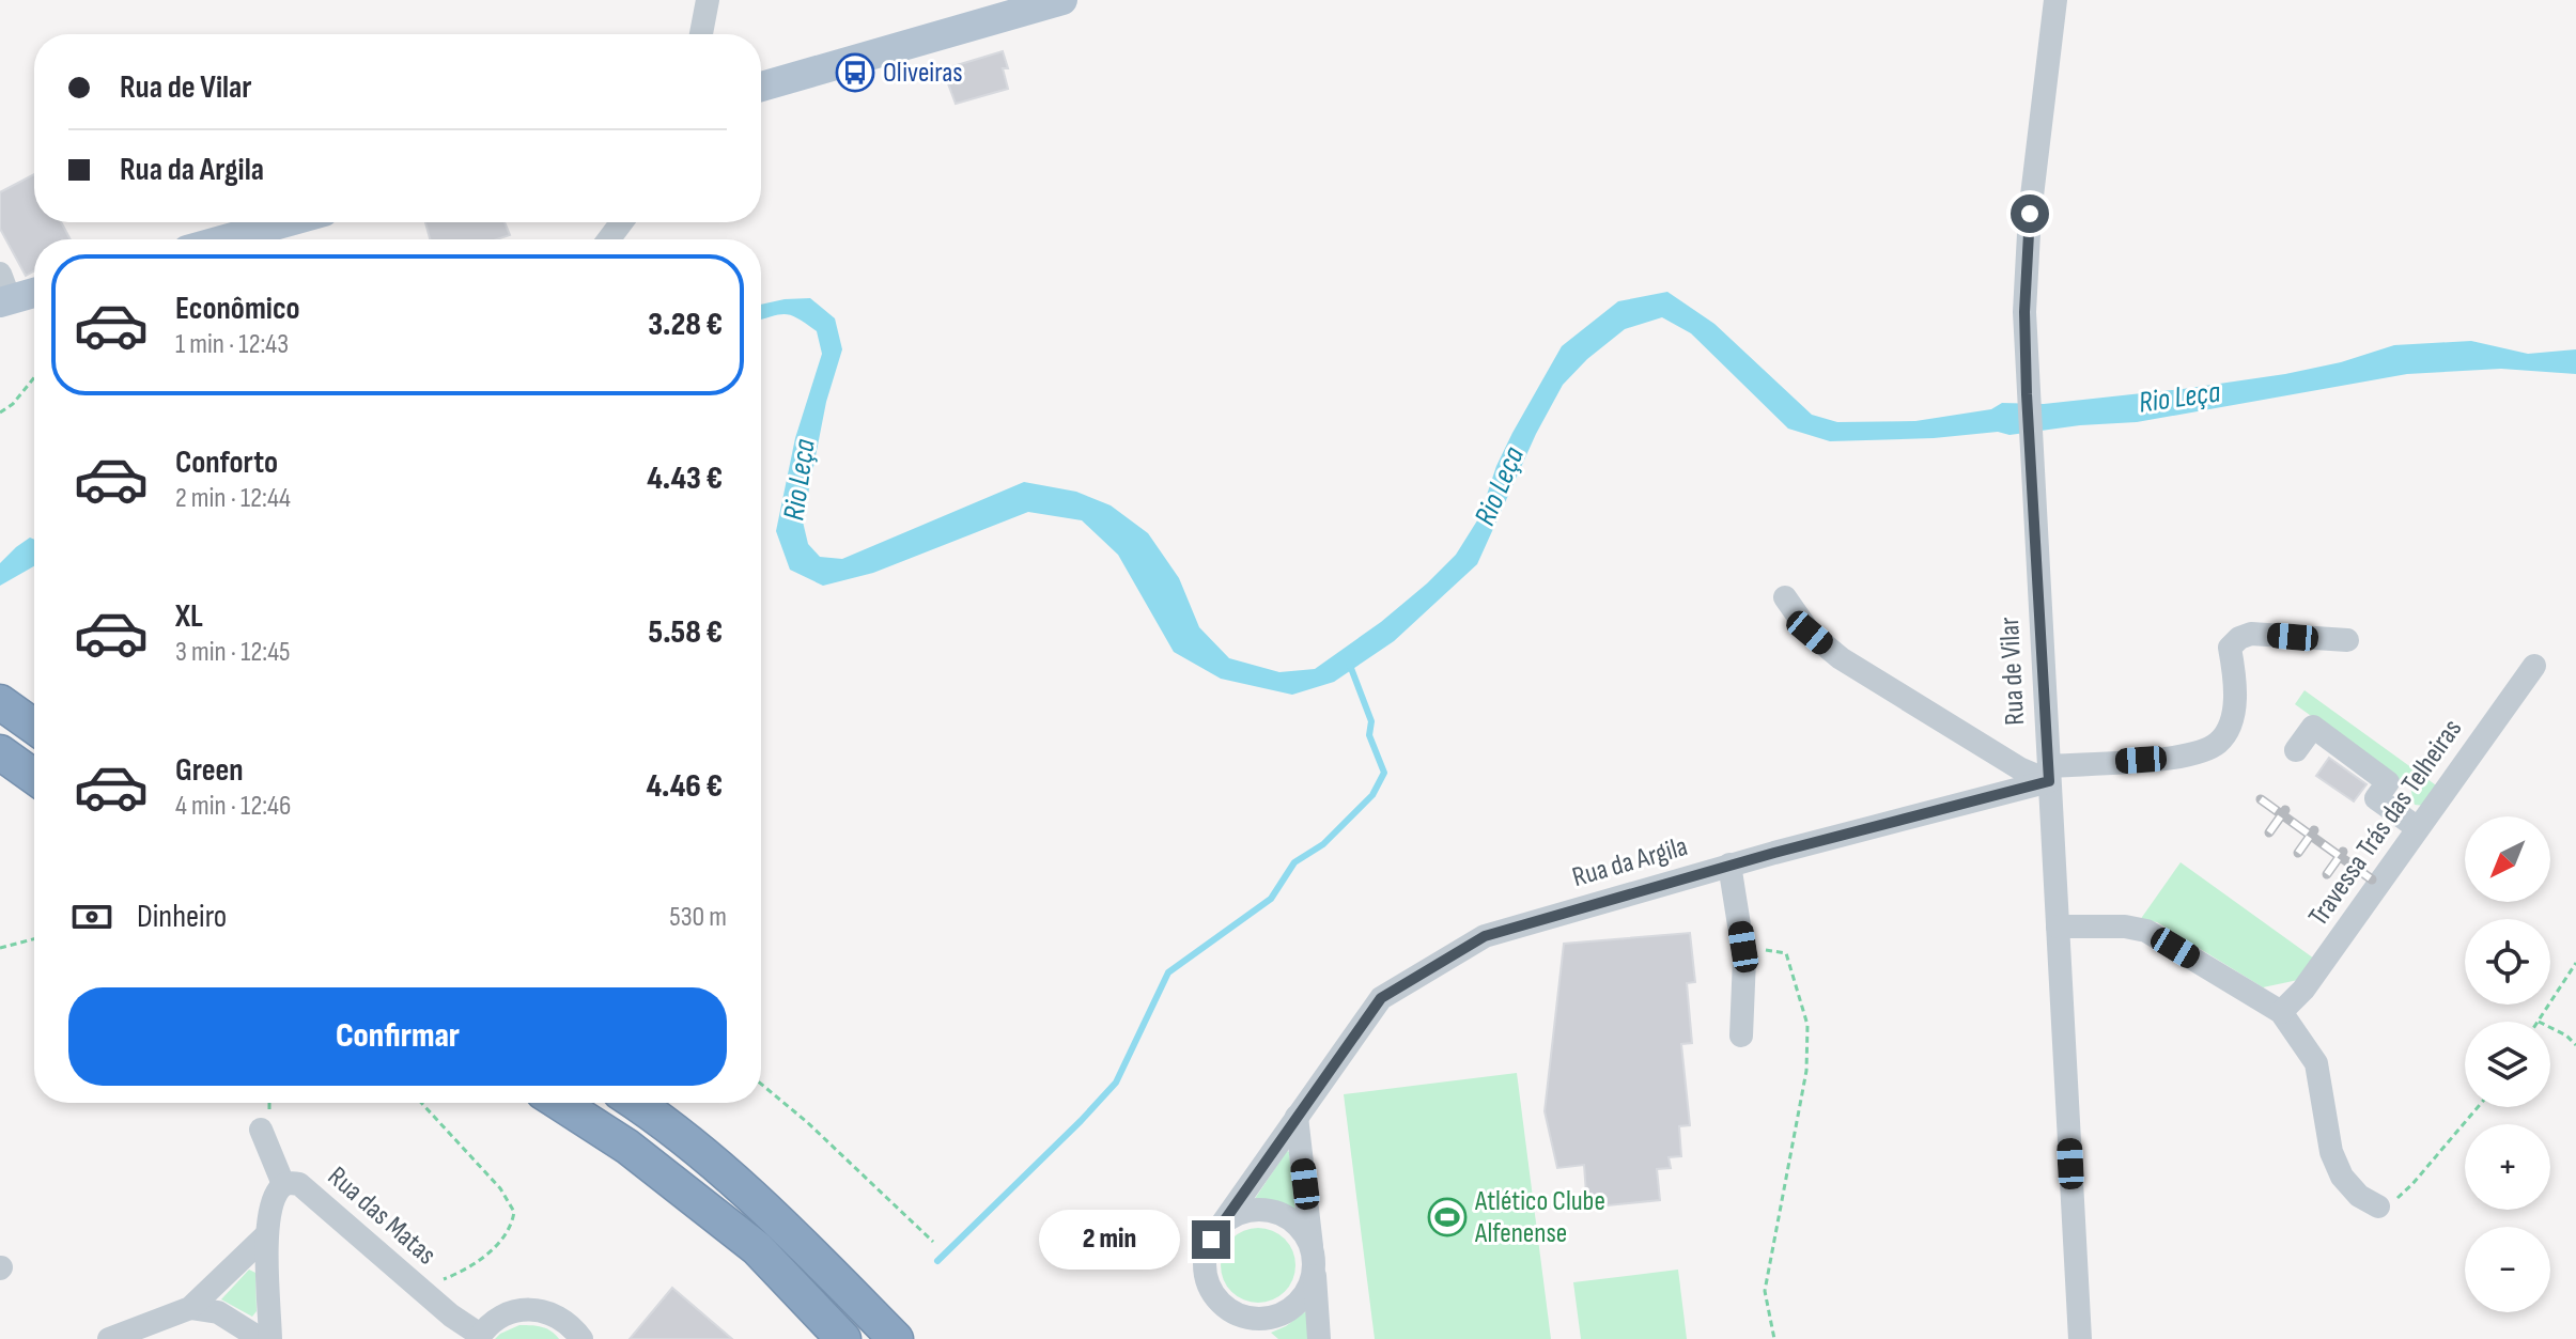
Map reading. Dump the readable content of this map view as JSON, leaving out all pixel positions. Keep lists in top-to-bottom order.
{
  "streets": {
    "street": [
      "Rua de Vilar",
      "Travessa Trás das Telheiras",
      "Rua da Argila",
      "Rua das Matas"
    ]
  },
  "crossings": [
    ["Rua de Vilar", "Rua da Argila"]
  ],
  "water": ["Rio Leça"],
  "places": {
    "bus stop": ["Oliveiras"],
    "sports": ["Atlético Clube Alfenense"]
  },
  "north": "bottom left",
  "page": {
    "banner": ["Rua de Vilar", "Rua da Argila"],
    "list": [
      {
        "name": "Econômico",
        "note": "1 min · 12:43",
        "value": "3.28 €"
      },
      {
        "name": "Conforto",
        "note": "2 min · 12:44",
        "value": "4.43 €"
      },
      {
        "name": "XL",
        "note": "3 min · 12:45",
        "value": "5.58 €"
      },
      {
        "name": "Green",
        "note": "4 min · 12:46",
        "value": "4.46 €"
      }
    ],
    "map_buttons": ["+", "−"],
    "pay": ["Dinheiro", "530 m"],
    "buttons": "Confirmar",
    "bubble": "2 min"
  }
}
